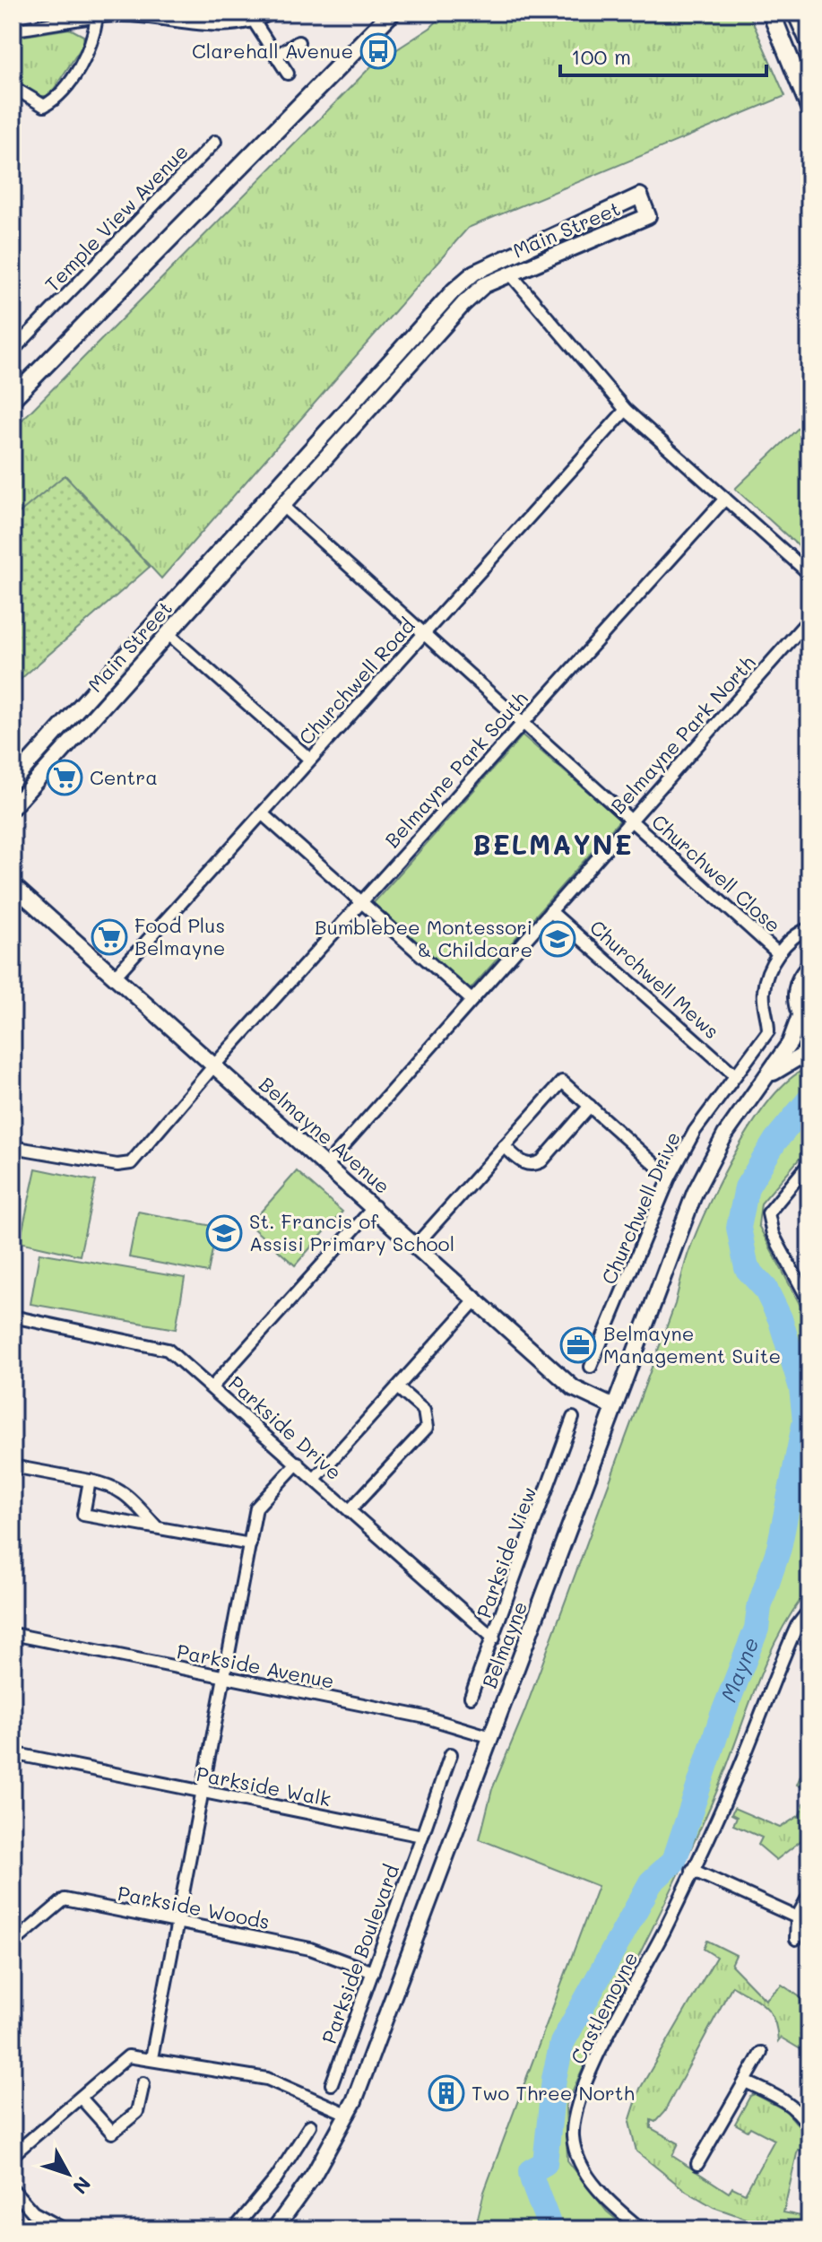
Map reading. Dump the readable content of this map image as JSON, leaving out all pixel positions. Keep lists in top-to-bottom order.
{
  "streets": {
    "street": [
      "Temple View Avenue",
      "Main Street",
      "Churchwell Road",
      "Belmayne Park North",
      "Belmayne Park South",
      "Churchwell Close",
      "Churchwell Mews",
      "Belmayne Avenue",
      "Churchwell Drive",
      "Parkside Drive",
      "Parkside View",
      "Belmayne",
      "Parkside Avenue",
      "Parkside Walk",
      "Parkside Woods",
      "Parkside Boulevard",
      "Castlemoyne"
    ]
  },
  "crossings": [
    ["Main Street", "Churchwell Close"],
    ["Churchwell Road", "Churchwell Close"],
    ["Churchwell Road", "Belmayne Avenue"],
    ["Belmayne Park North", "Churchwell Close"],
    ["Belmayne Park North", "Churchwell Mews"],
    ["Belmayne Park North", "Belmayne Avenue"],
    ["Belmayne Park South", "Churchwell Close"],
    ["Belmayne Park South", "Belmayne Avenue"],
    ["Churchwell Close", "Churchwell Drive"],
    ["Churchwell Mews", "Churchwell Drive"],
    ["Belmayne Avenue", "Belmayne"],
    ["Parkside Drive", "Parkside View"],
    ["Belmayne", "Parkside Avenue"],
    ["Parkside Walk", "Parkside Boulevard"],
    ["Parkside Woods", "Parkside Boulevard"]
  ],
  "districts": ["BELMAYNE"],
  "water": ["Mayne"],
  "places": {
    "bus stop": ["Clarehall Avenue"],
    "supermarket": ["Centra", "Food Plus Belmayne"],
    "school or university": ["Bumblebee Montessori & Childcare", "St. Francis of Assisi Primary School"],
    "office": ["Belmayne Management Suite"],
    "building": ["Two Three North"]
  },
  "scale_bar": "100 m",
  "north": "bottom right"
}
